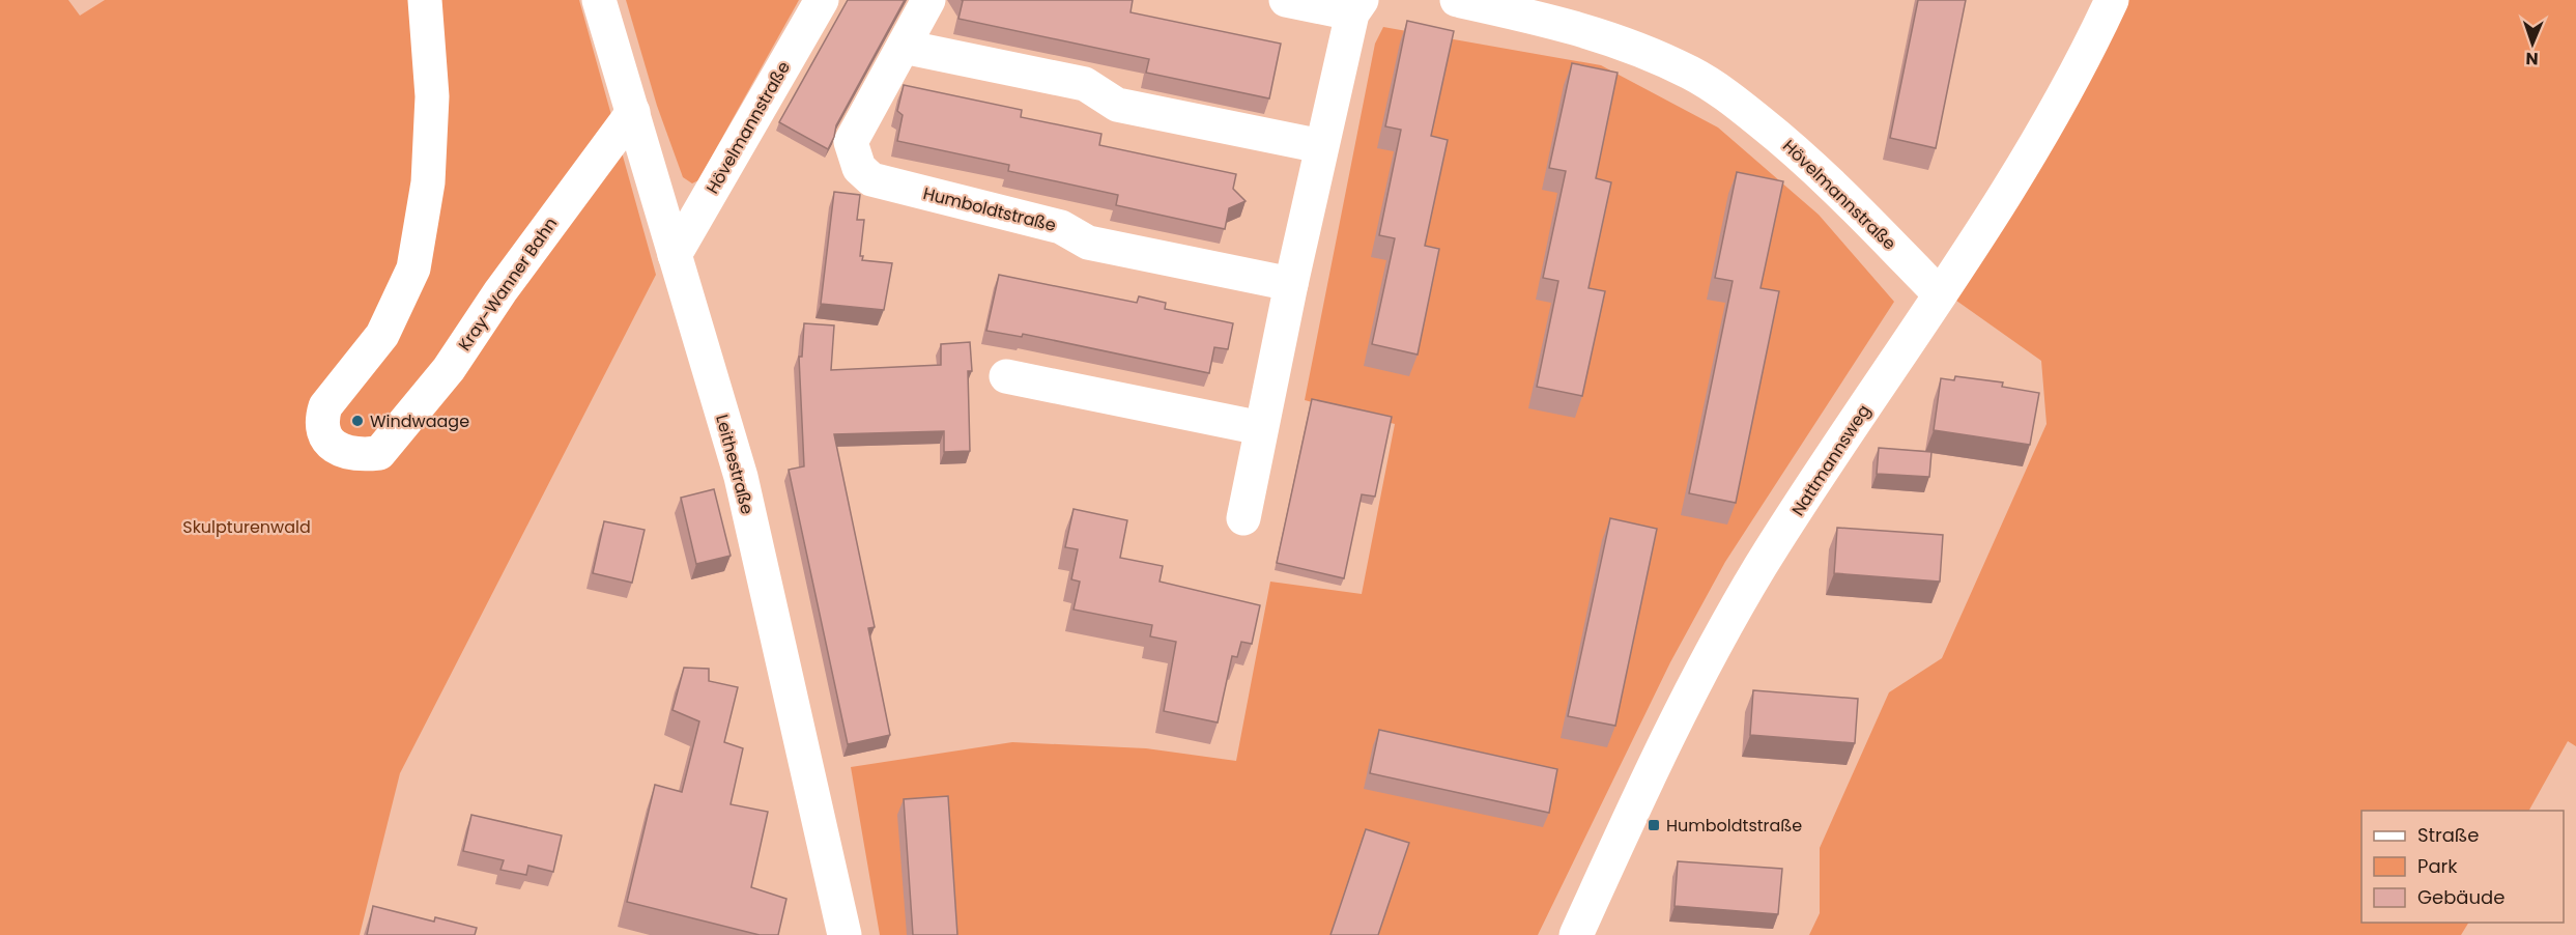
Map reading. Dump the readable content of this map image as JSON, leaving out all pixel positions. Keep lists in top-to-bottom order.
{
  "streets": {
    "street": [
      "Hövelmannstraße",
      "Humboldtstraße",
      "Kray-Wanner Bahn",
      "Nattmannsweg",
      "Leithestraße"
    ]
  },
  "crossings": [
    ["Hövelmannstraße", "Nattmannsweg"],
    ["Hövelmannstraße", "Leithestraße"],
    ["Kray-Wanner Bahn", "Leithestraße"]
  ],
  "parks": ["Skulpturenwald"],
  "places": {
    "other": ["Windwaage"],
    "transit": ["Humboldtstraße"]
  },
  "legend": ["Straße", "Park", "Gebäude"],
  "north": "bottom"
}
